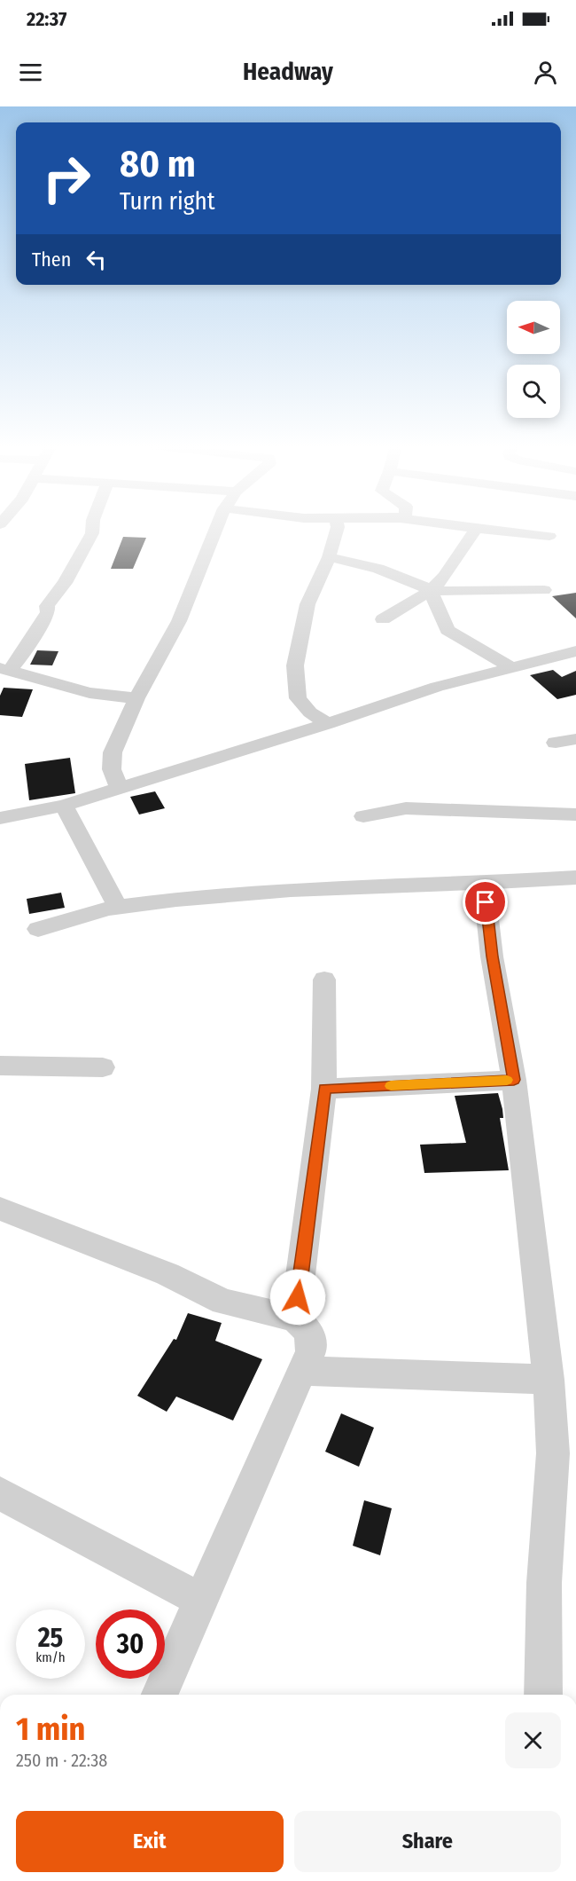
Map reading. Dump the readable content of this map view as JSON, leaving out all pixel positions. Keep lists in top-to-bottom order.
{
  "north": "left",
  "page": {
    "status": "22:37",
    "header": "Headway",
    "turn": ["80 m", "Turn right"],
    "then": "Then",
    "speed": "25 km/h",
    "limit": "30",
    "heading": ["1 min", "250 m · 22:38"],
    "buttons": ["Exit", "Share"]
  }
}
